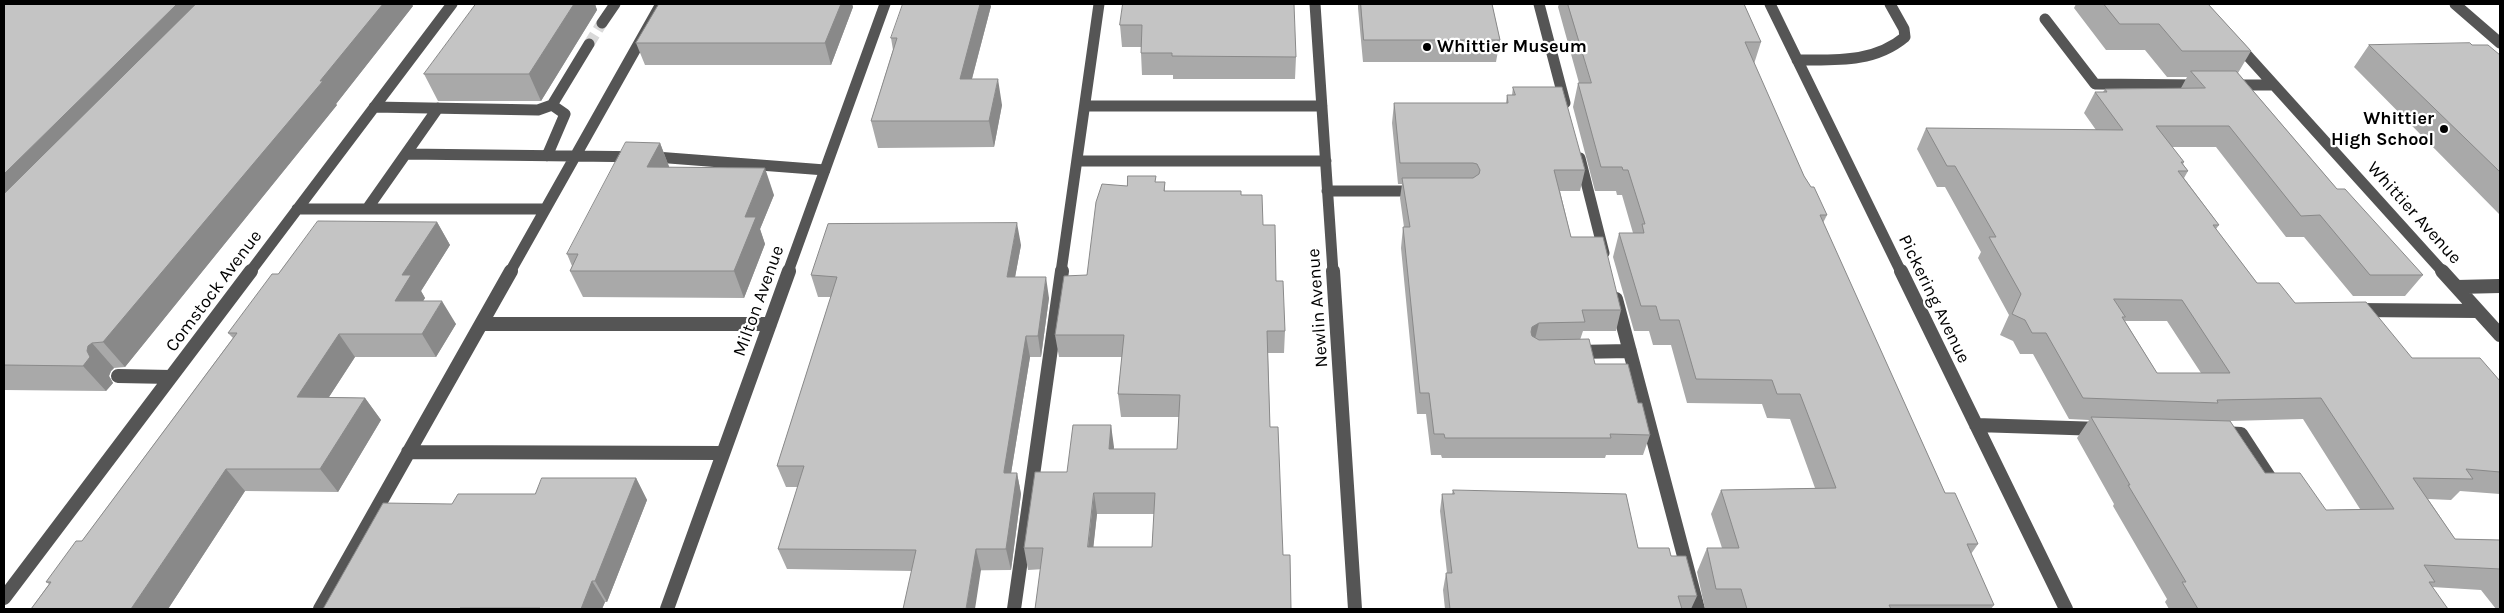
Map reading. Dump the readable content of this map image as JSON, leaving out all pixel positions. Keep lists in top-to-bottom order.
{
  "streets": {
    "street": [
      "Whittier Avenue",
      "Comstock Avenue",
      "Pickering Avenue",
      "Milton Avenue",
      "Newlin Avenue"
    ]
  },
  "places": ["Whittier Museum", "Whittier High School"]
}
